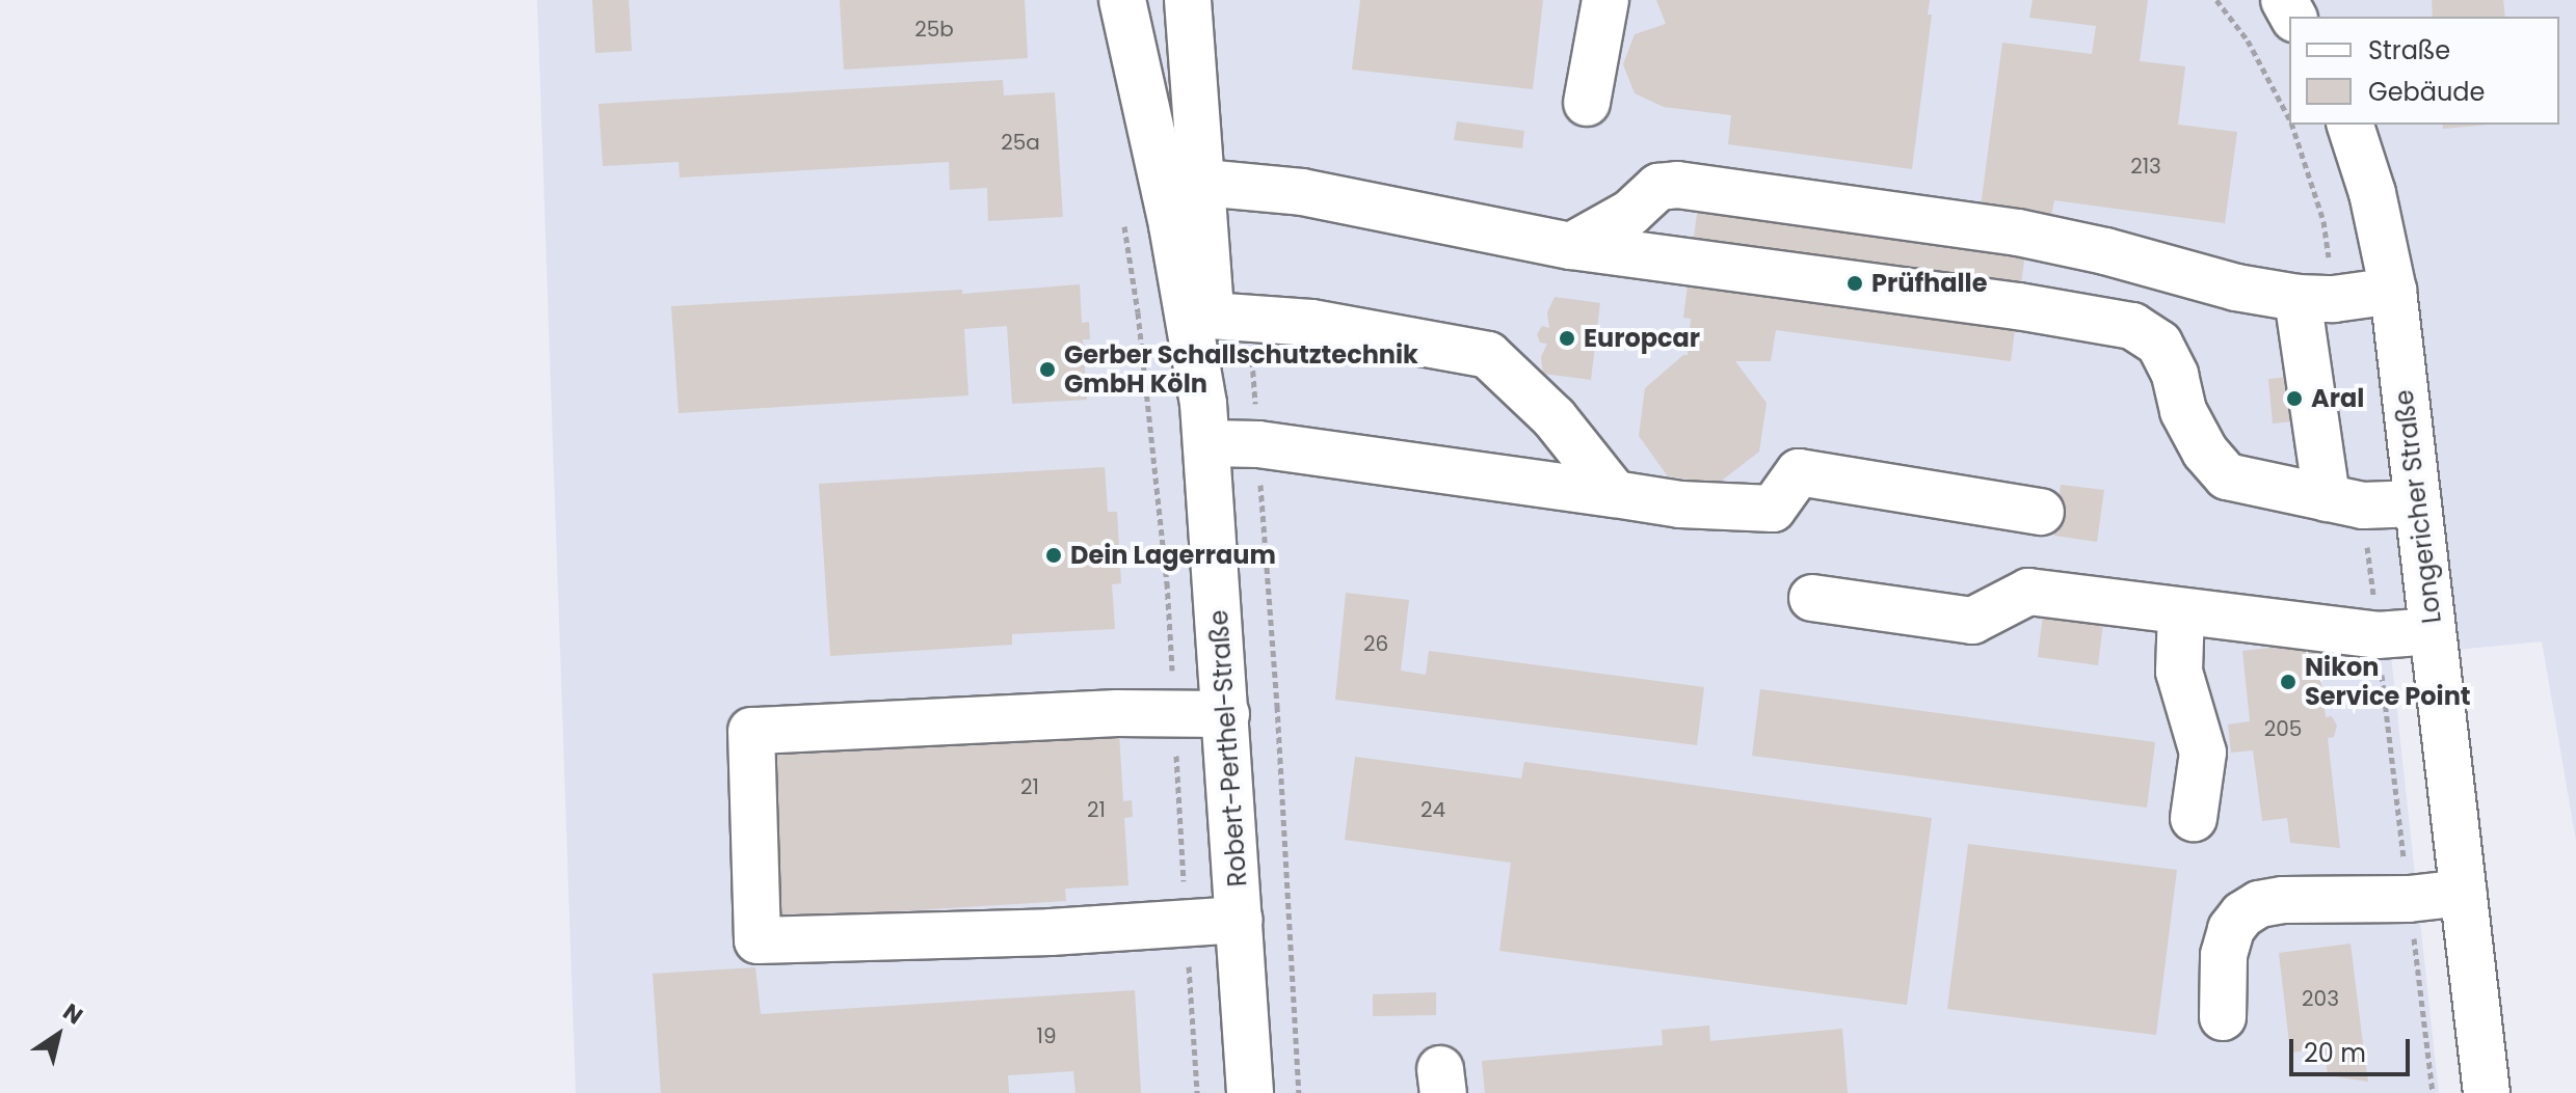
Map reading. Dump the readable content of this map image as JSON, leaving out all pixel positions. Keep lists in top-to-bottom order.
{
  "streets": {
    "street": ["Longericher Straße", "Robert-Perthel-Straße"]
  },
  "places": [
    "Prüfhalle",
    "Europcar",
    "Gerber Schallschutztechnik GmbH Köln",
    "Aral",
    "Dein Lagerraum",
    "Nikon Service Point"
  ],
  "house_numbers": [
    "25b",
    "25a",
    "213",
    "26",
    "205",
    "21",
    "21",
    "24",
    "203",
    "19"
  ],
  "legend": ["Straße", "Gebäude"],
  "scale_bar": "20 m",
  "north": "top right"
}
